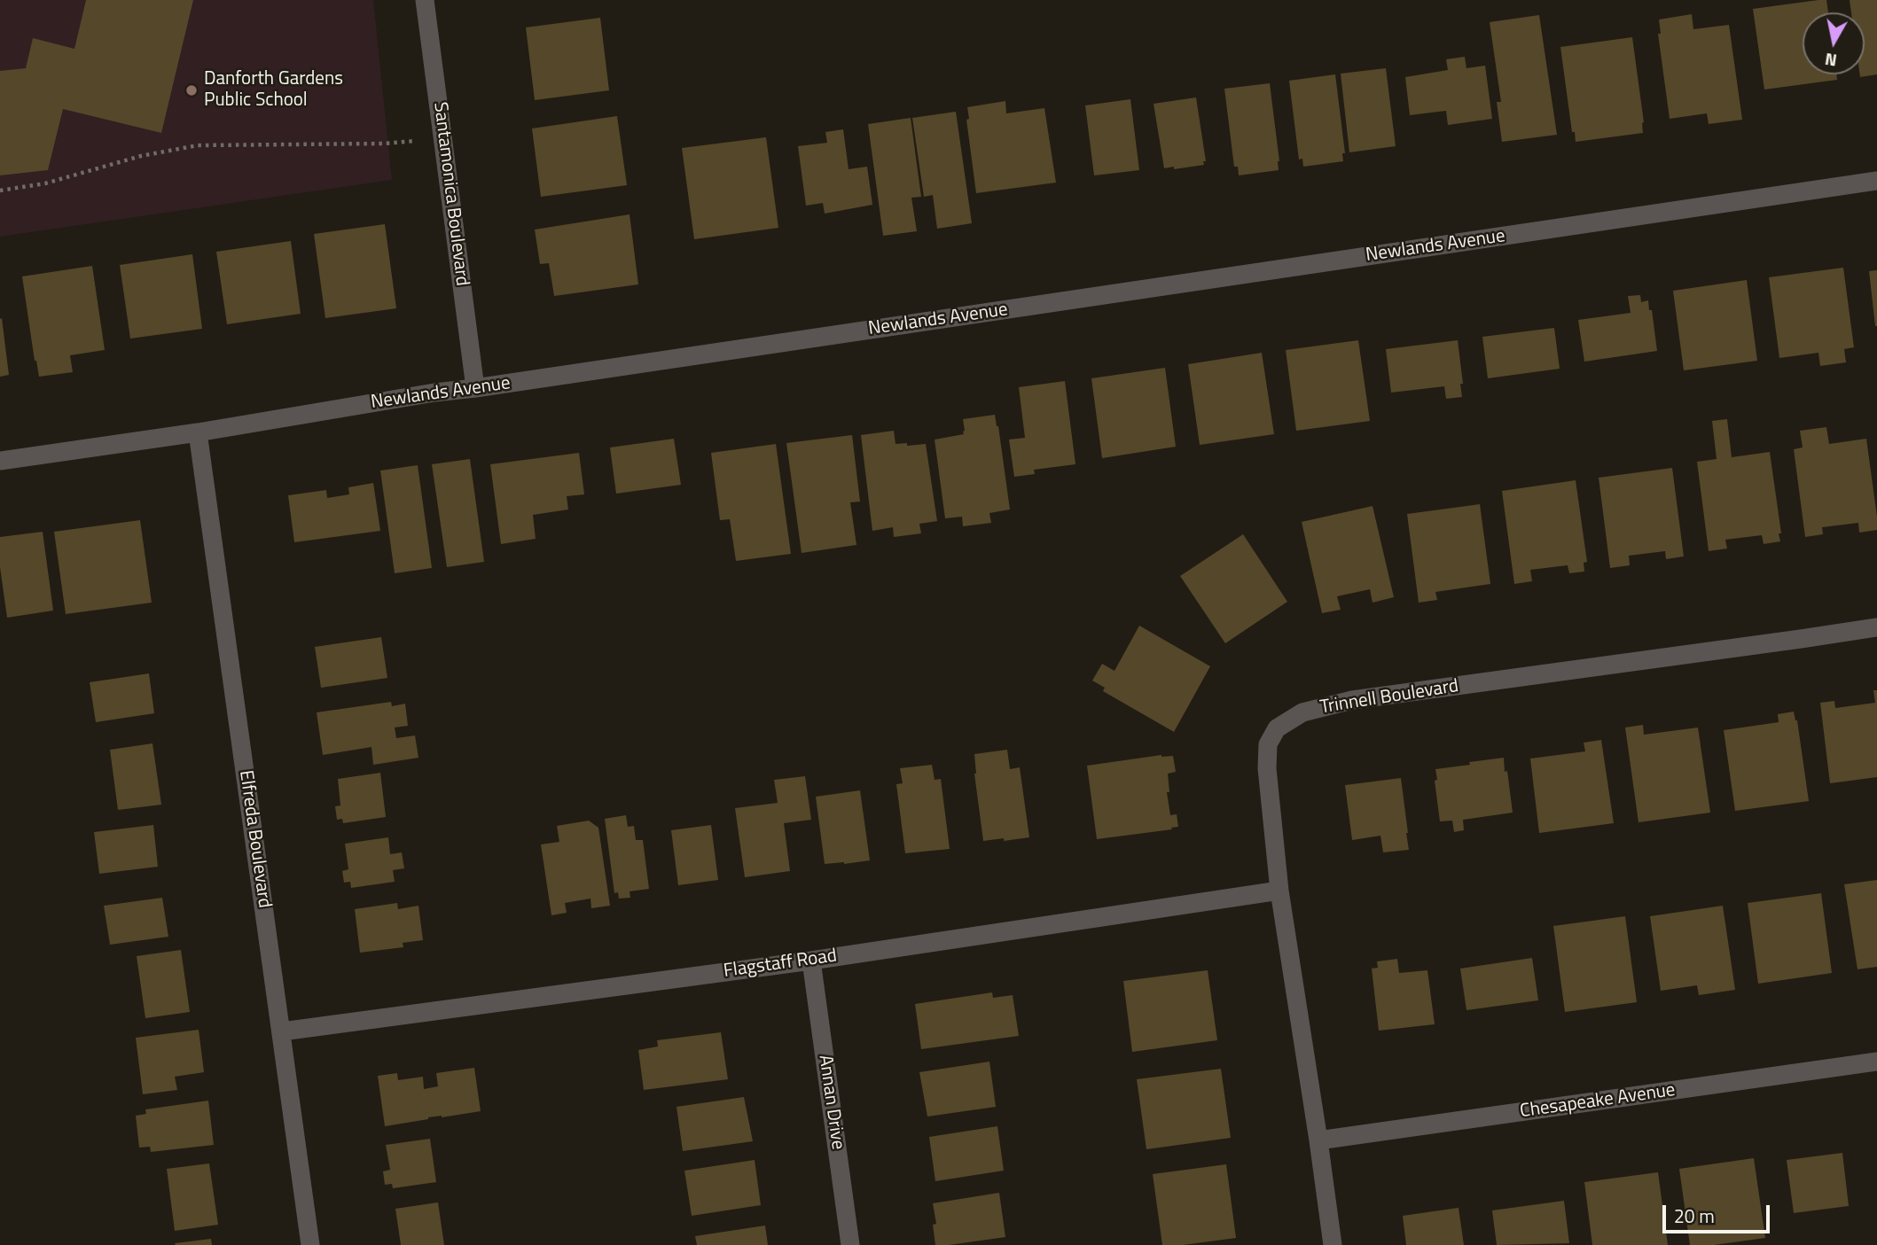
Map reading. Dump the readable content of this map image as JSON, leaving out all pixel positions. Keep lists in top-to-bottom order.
{
  "streets": {
    "street": [
      "Santamonica Boulevard",
      "Newlands Avenue",
      "Trinnell Boulevard",
      "Elfreda Boulevard",
      "Flagstaff Road",
      "Chesapeake Avenue",
      "Annan Drive"
    ]
  },
  "crossings": [
    ["Santamonica Boulevard", "Newlands Avenue"],
    ["Newlands Avenue", "Elfreda Boulevard"],
    ["Trinnell Boulevard", "Flagstaff Road"],
    ["Trinnell Boulevard", "Chesapeake Avenue"],
    ["Elfreda Boulevard", "Flagstaff Road"],
    ["Flagstaff Road", "Annan Drive"]
  ],
  "places": ["Danforth Gardens Public School"],
  "scale_bar": "20 m",
  "north": "bottom"
}
